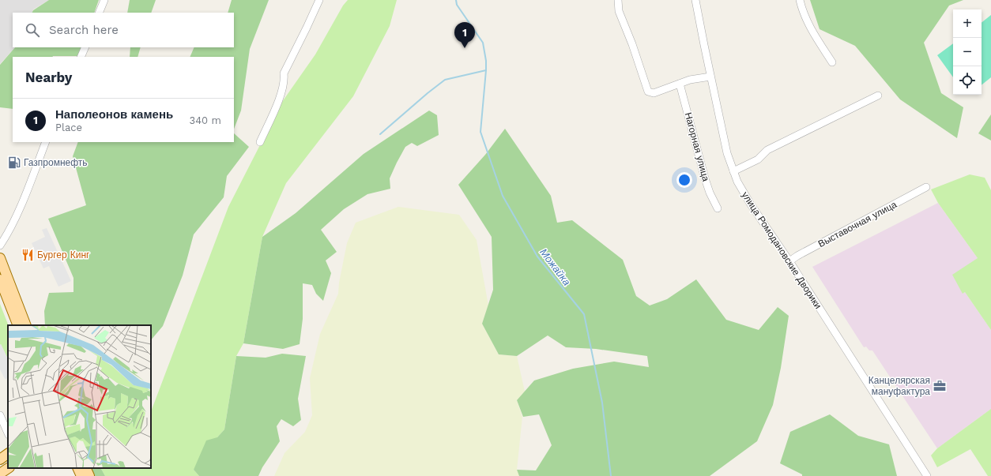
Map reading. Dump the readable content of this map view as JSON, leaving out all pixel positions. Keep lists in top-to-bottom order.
{
  "streets": {
    "street": ["Нагорная улица", "Выставочная улица", "улица Ромодановские Дворики"]
  },
  "crossings": [
    ["Выставочная улица", "улица Ромодановские Дворики"]
  ],
  "water": ["Можайка"],
  "places": {
    "fuel station": ["Газпромнефть"],
    "restaurant": ["Бургер Кинг"],
    "office": ["Канцелярская мануфактура"]
  },
  "page": {
    "map_buttons": ["+", "−"],
    "search": "Search here",
    "pins": "1",
    "heading": "Nearby",
    "list": [
      {
        "mark": "1",
        "name": "Наполеонов камень",
        "note": "Place",
        "value": "340 m"
      }
    ]
  }
}
